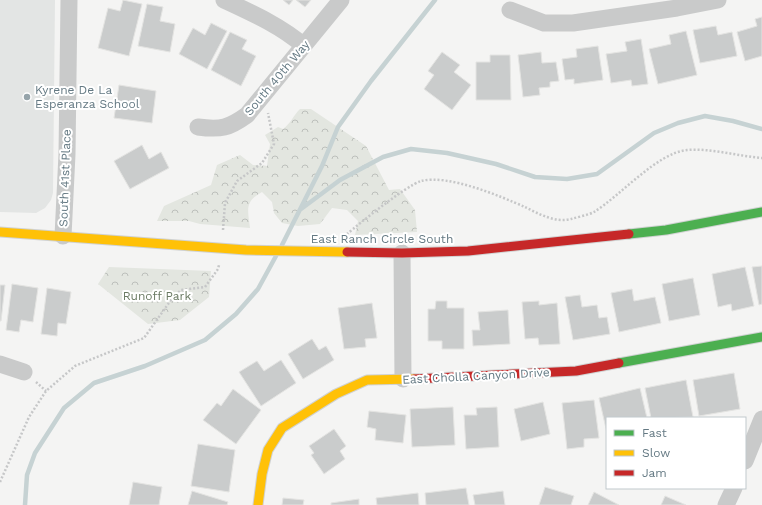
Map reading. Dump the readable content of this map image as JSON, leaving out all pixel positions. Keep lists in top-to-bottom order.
{
  "streets": {
    "street": [
      "South 40th Way",
      "South 41st Place",
      "East Ranch Circle South",
      "East Cholla Canyon Drive"
    ]
  },
  "crossings": [
    ["South 41st Place", "East Ranch Circle South"]
  ],
  "parks": ["Runoff Park"],
  "places": ["Kyrene De La Esperanza School"],
  "legend": ["Fast", "Slow", "Jam"]
}
